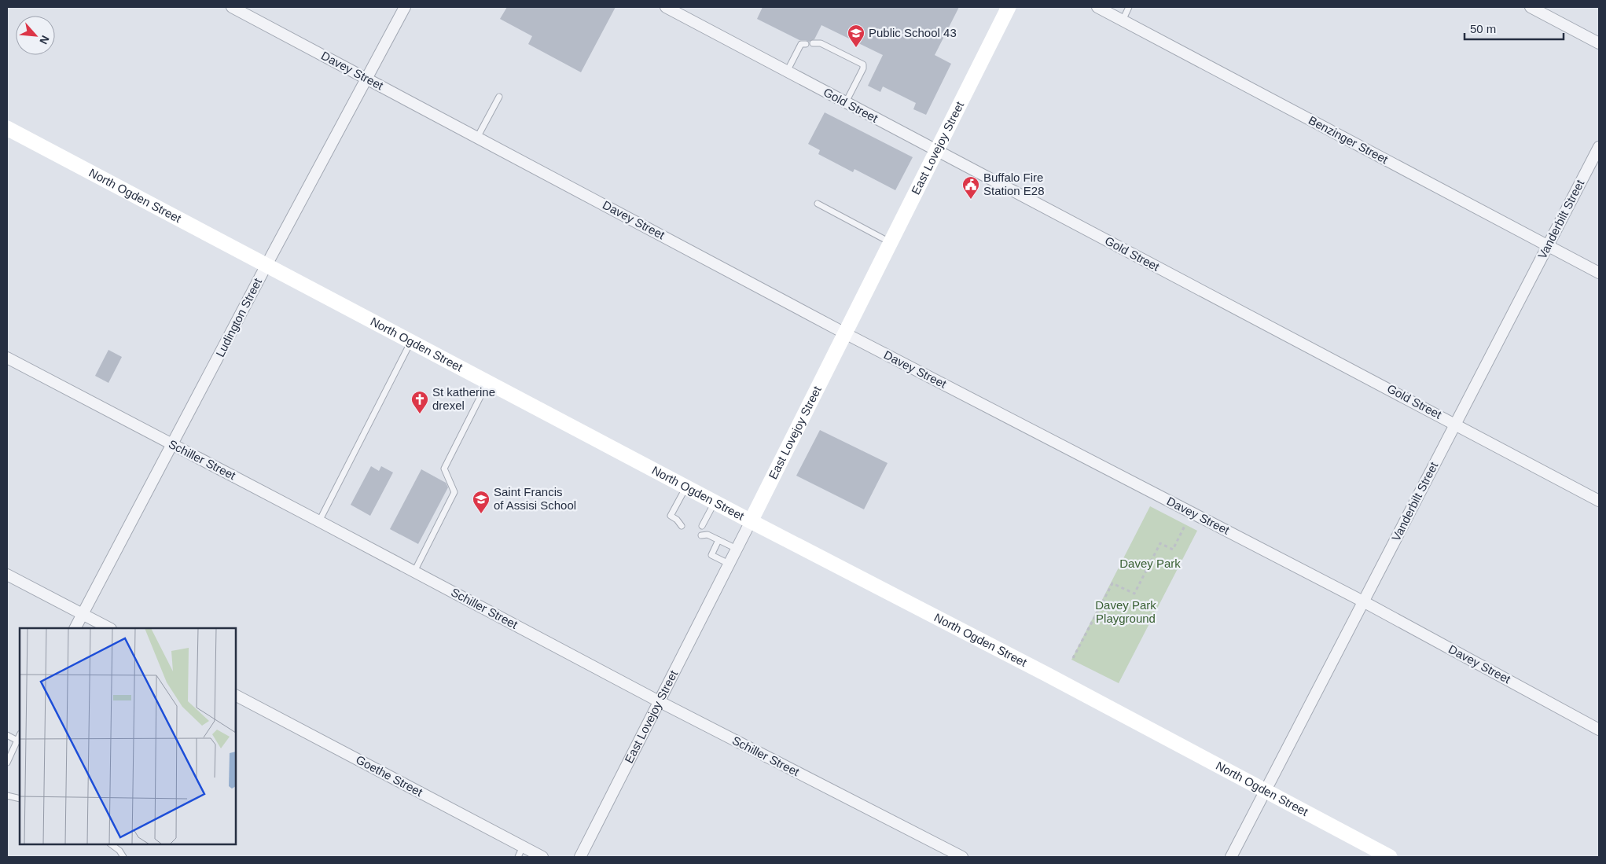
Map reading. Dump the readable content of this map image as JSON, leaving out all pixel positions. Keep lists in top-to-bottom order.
{
  "streets": {
    "street": [
      "Davey Street",
      "Gold Street",
      "Benzinger Street",
      "East Lovejoy Street",
      "North Ogden Street",
      "Vanderbilt Street",
      "Ludington Street",
      "Schiller Street",
      "Goethe Street"
    ]
  },
  "crossings": [
    ["Davey Street", "East Lovejoy Street"],
    ["Davey Street", "Vanderbilt Street"],
    ["Davey Street", "Ludington Street"],
    ["Gold Street", "East Lovejoy Street"],
    ["Gold Street", "Vanderbilt Street"],
    ["Benzinger Street", "Vanderbilt Street"],
    ["East Lovejoy Street", "North Ogden Street"],
    ["East Lovejoy Street", "Schiller Street"],
    ["North Ogden Street", "Vanderbilt Street"],
    ["North Ogden Street", "Ludington Street"],
    ["Ludington Street", "Schiller Street"]
  ],
  "parks": ["Davey Park", "Davey Park Playground"],
  "places": {
    "school or university": ["Public School 43", "Saint Francis of Assisi School"],
    "public building": ["Buffalo Fire Station E28"],
    "church": ["St katherine drexel"]
  },
  "scale_bar": "50 m",
  "north": "bottom right"
}
